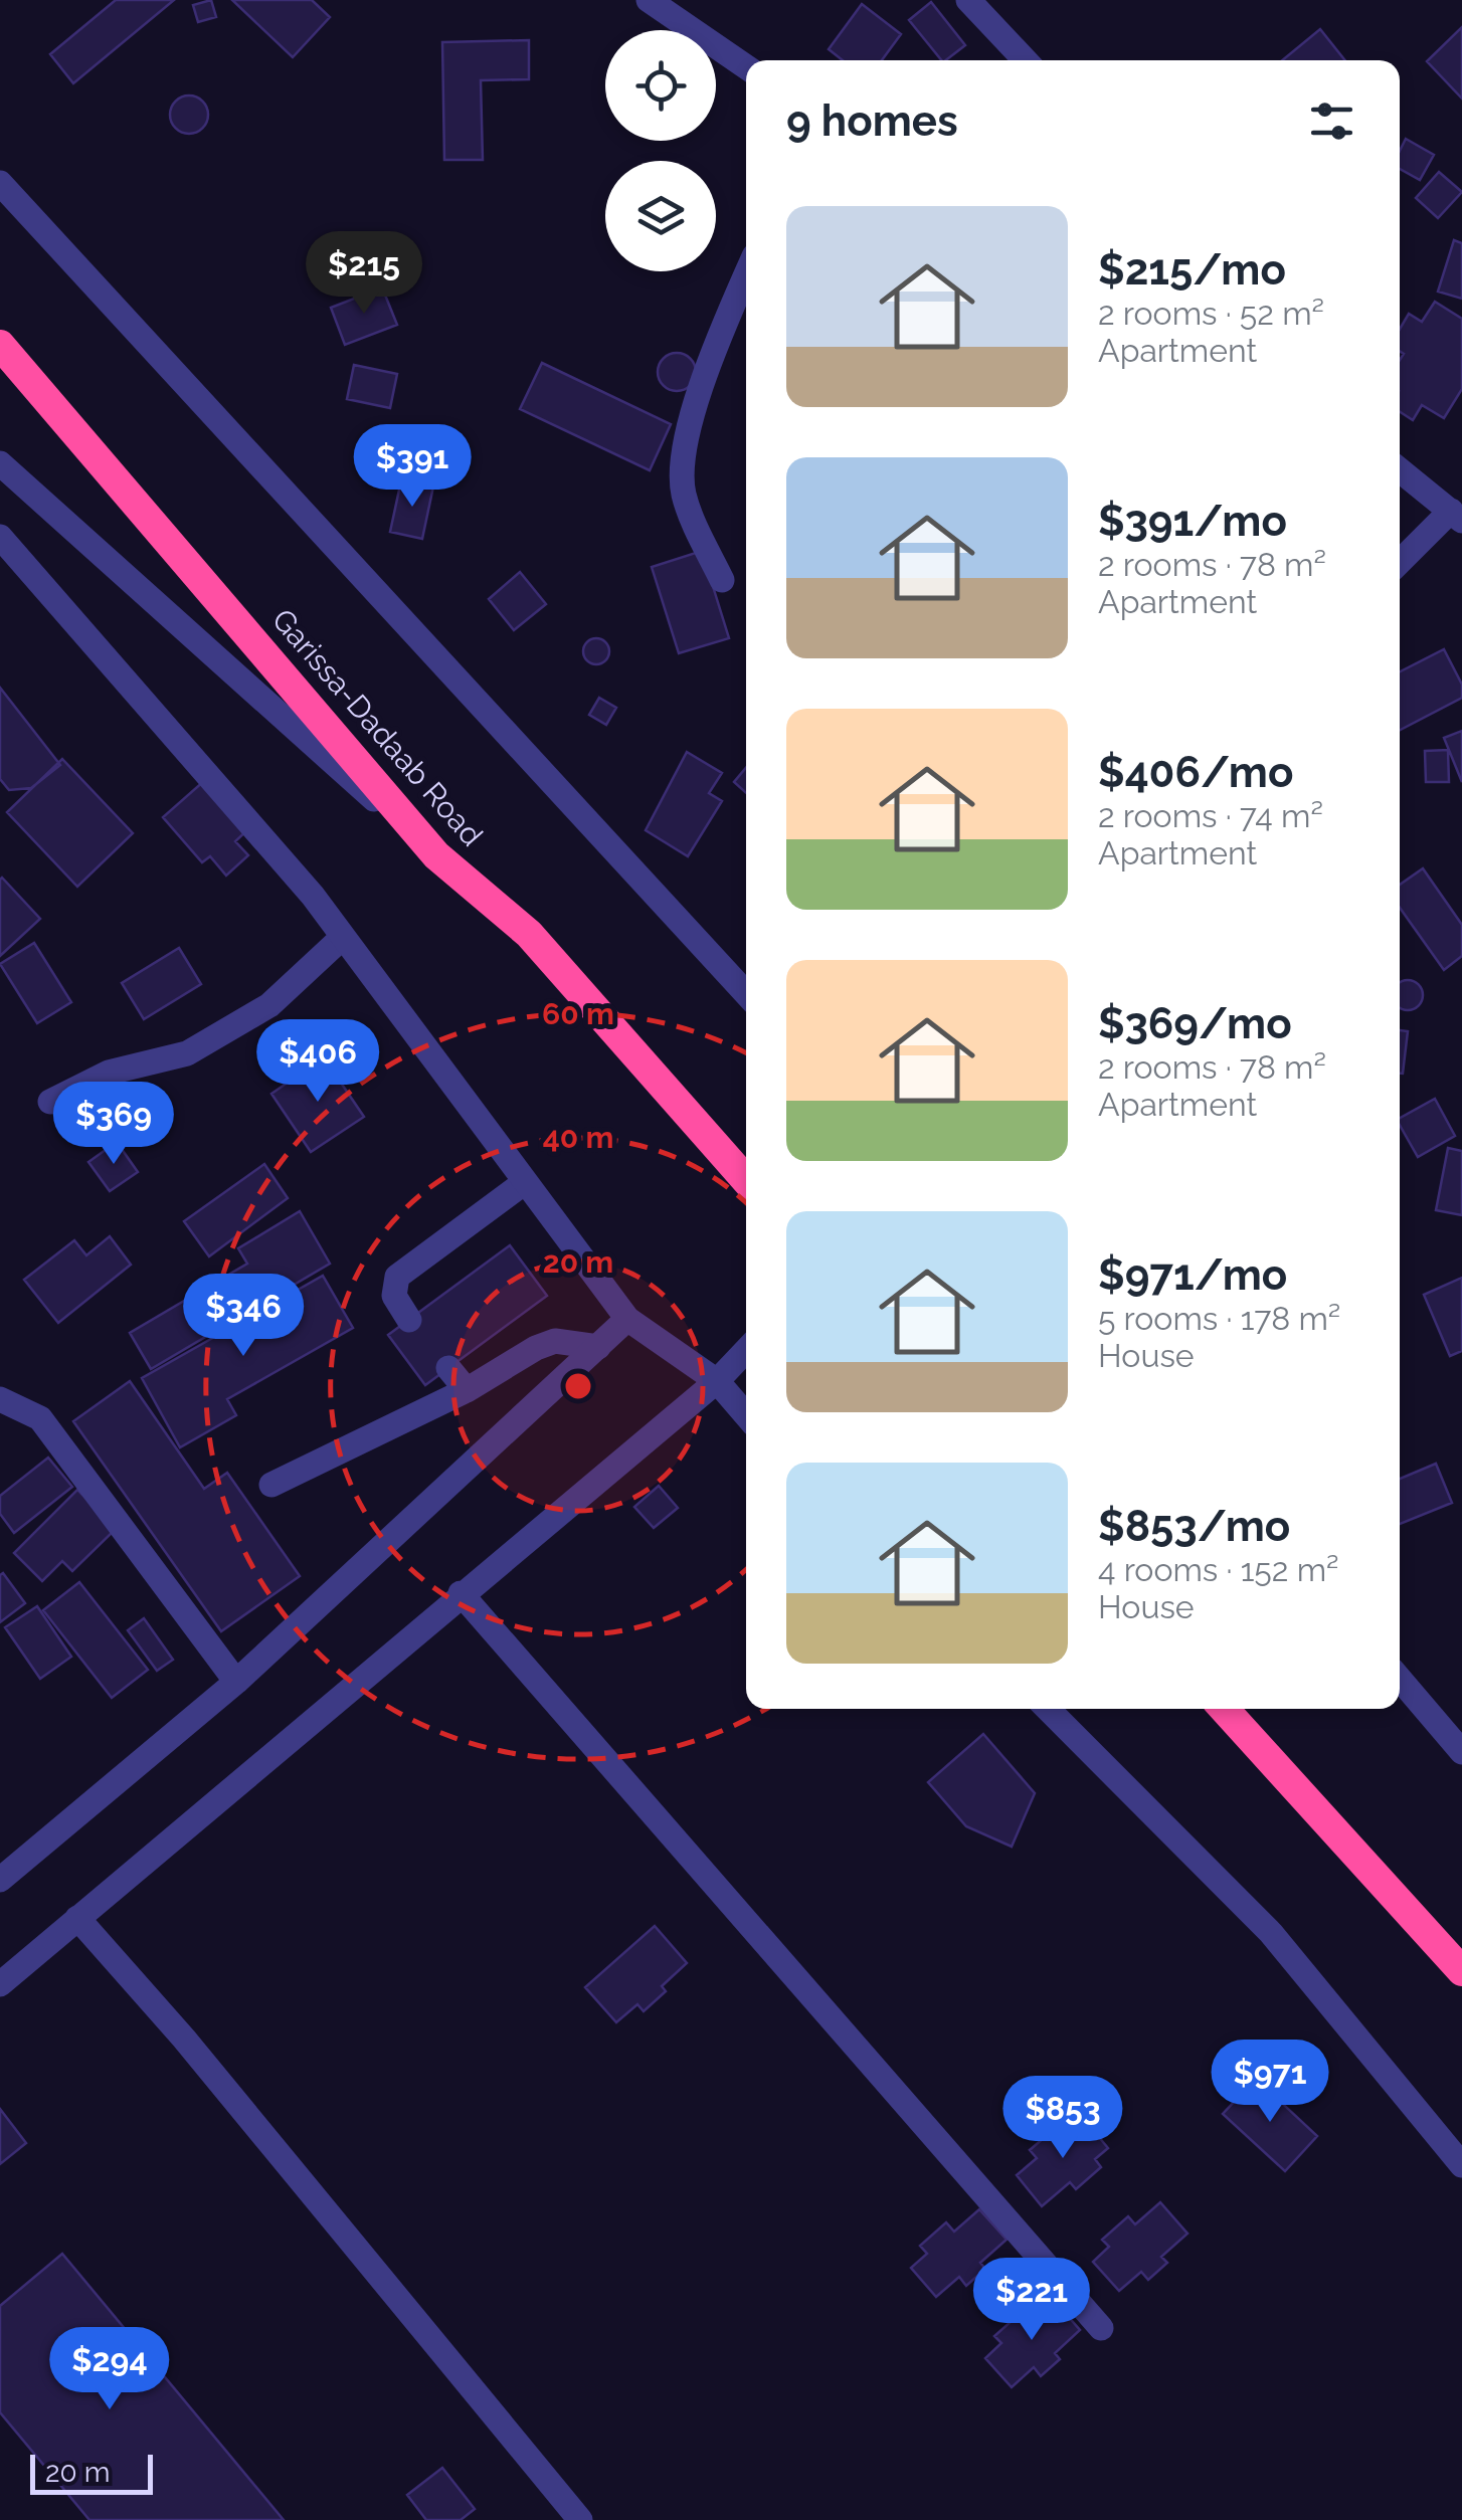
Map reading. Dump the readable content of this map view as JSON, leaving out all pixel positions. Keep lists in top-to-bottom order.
{
  "streets": {
    "highway": ["Garissa-Dadaab Road"]
  },
  "scale_bar": "20 m",
  "page": {
    "heading": "9 homes",
    "list": [
      {
        "name": "$215/mo",
        "note": "2 rooms · 52 m² · Apartment"
      },
      {
        "name": "$391/mo",
        "note": "2 rooms · 78 m² · Apartment"
      },
      {
        "name": "$406/mo",
        "note": "2 rooms · 74 m² · Apartment"
      },
      {
        "name": "$369/mo",
        "note": "2 rooms · 78 m² · Apartment"
      },
      {
        "name": "$971/mo",
        "note": "5 rooms · 178 m² · House"
      },
      {
        "name": "$853/mo",
        "note": "4 rooms · 152 m² · House"
      }
    ],
    "price": [
      "$215",
      "$391",
      "$406",
      "$369",
      "$346",
      "$971",
      "$853",
      "$221",
      "$294"
    ],
    "scale": "20 m"
  },
  "rings": ["60 m", "40 m", "20 m"]
}
